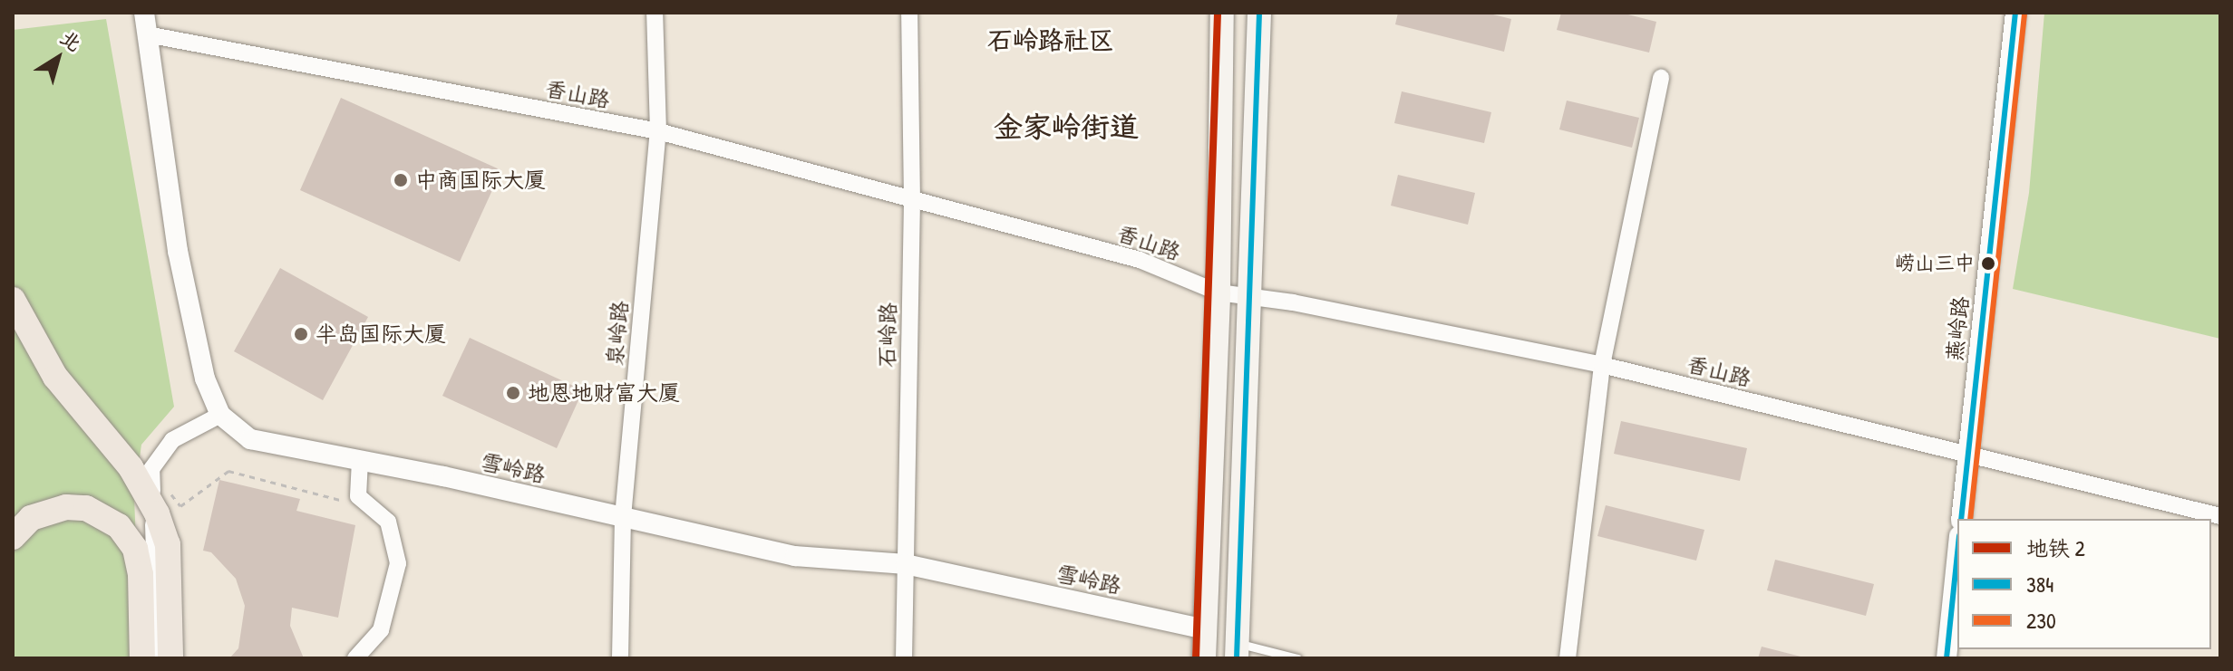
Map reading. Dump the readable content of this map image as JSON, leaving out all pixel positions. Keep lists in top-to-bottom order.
{
  "streets": {
    "street": [
      "香山路",
      "燕岭路",
      "泉岭路",
      "石岭路",
      "雪岭路"
    ]
  },
  "crossings": [
    ["香山路", "燕岭路"],
    ["香山路", "泉岭路"],
    ["香山路", "石岭路"],
    ["香山路", "雪岭路"],
    ["泉岭路", "雪岭路"],
    ["石岭路", "雪岭路"]
  ],
  "districts": ["石岭路社区", "金家岭街道"],
  "places": [
    "中商国际大厦",
    "崂山三中",
    "半岛国际大厦",
    "地恩地财富大厦"
  ],
  "lines": ["metro line 2", "transit line 384", "transit line 230"],
  "legend": ["地铁 2", "384", "230"],
  "north": "top right"
}
